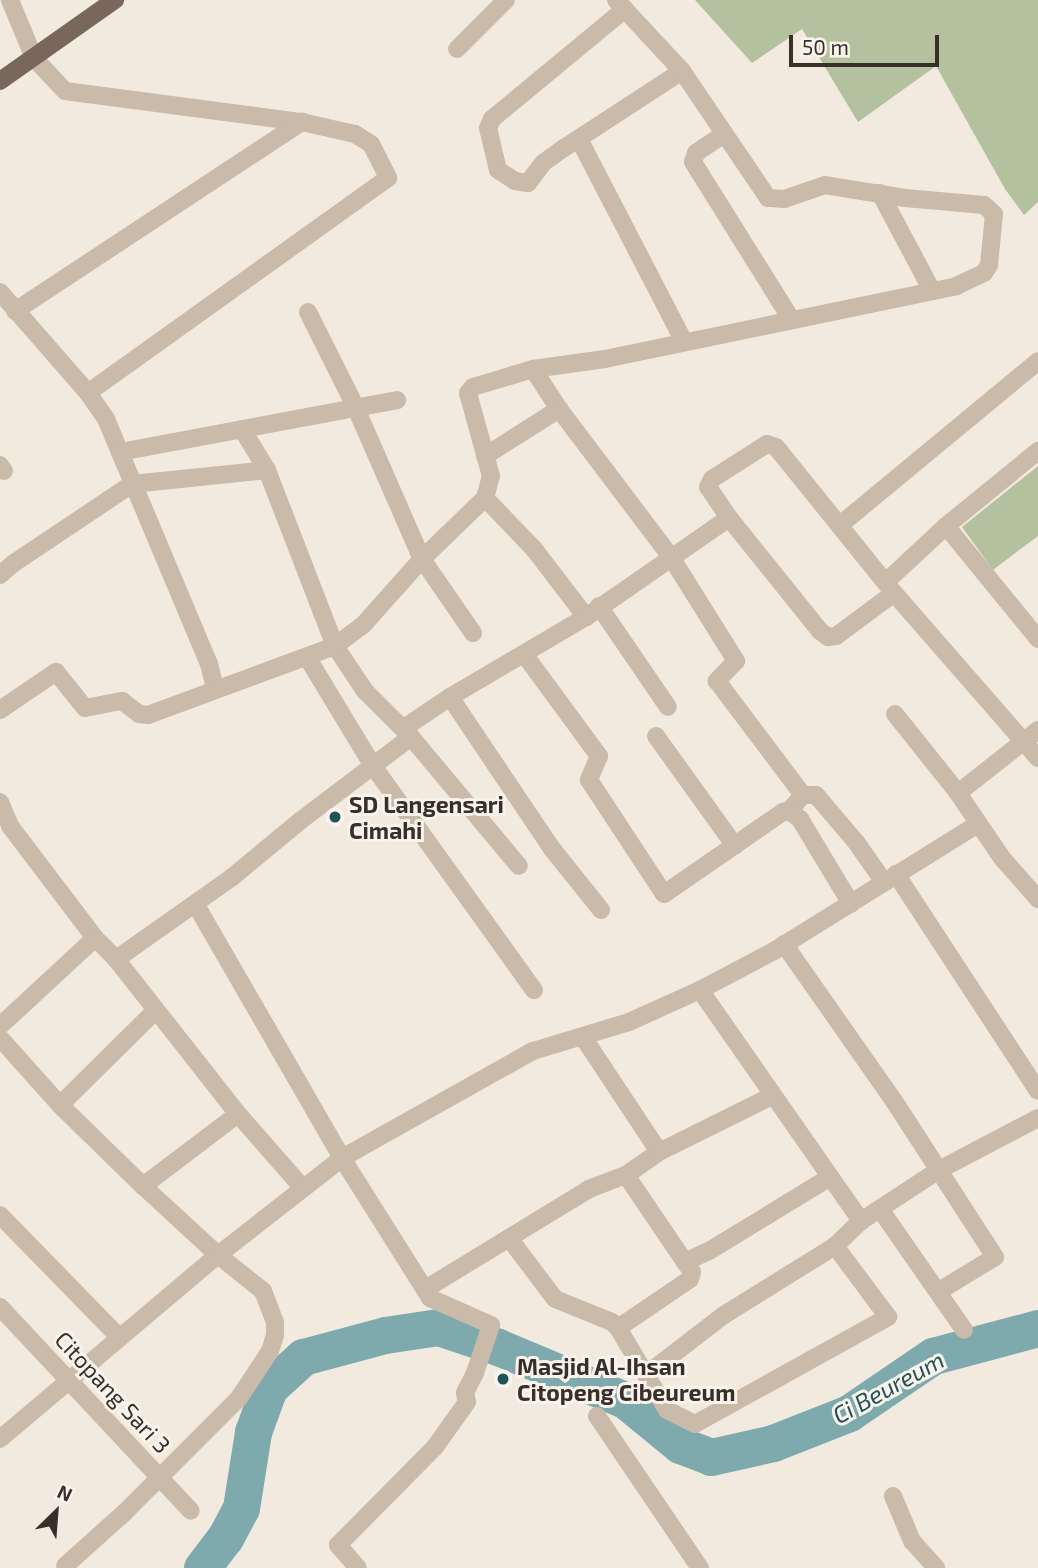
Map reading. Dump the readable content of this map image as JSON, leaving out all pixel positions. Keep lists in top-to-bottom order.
{
  "streets": {
    "street": ["Citopang Sari 3"]
  },
  "water": ["Ci Beureum"],
  "places": ["SD Langensari Cimahi", "Masjid Al-Ihsan Citopeng Cibeureum"],
  "scale_bar": "50 m",
  "north": "top right"
}
